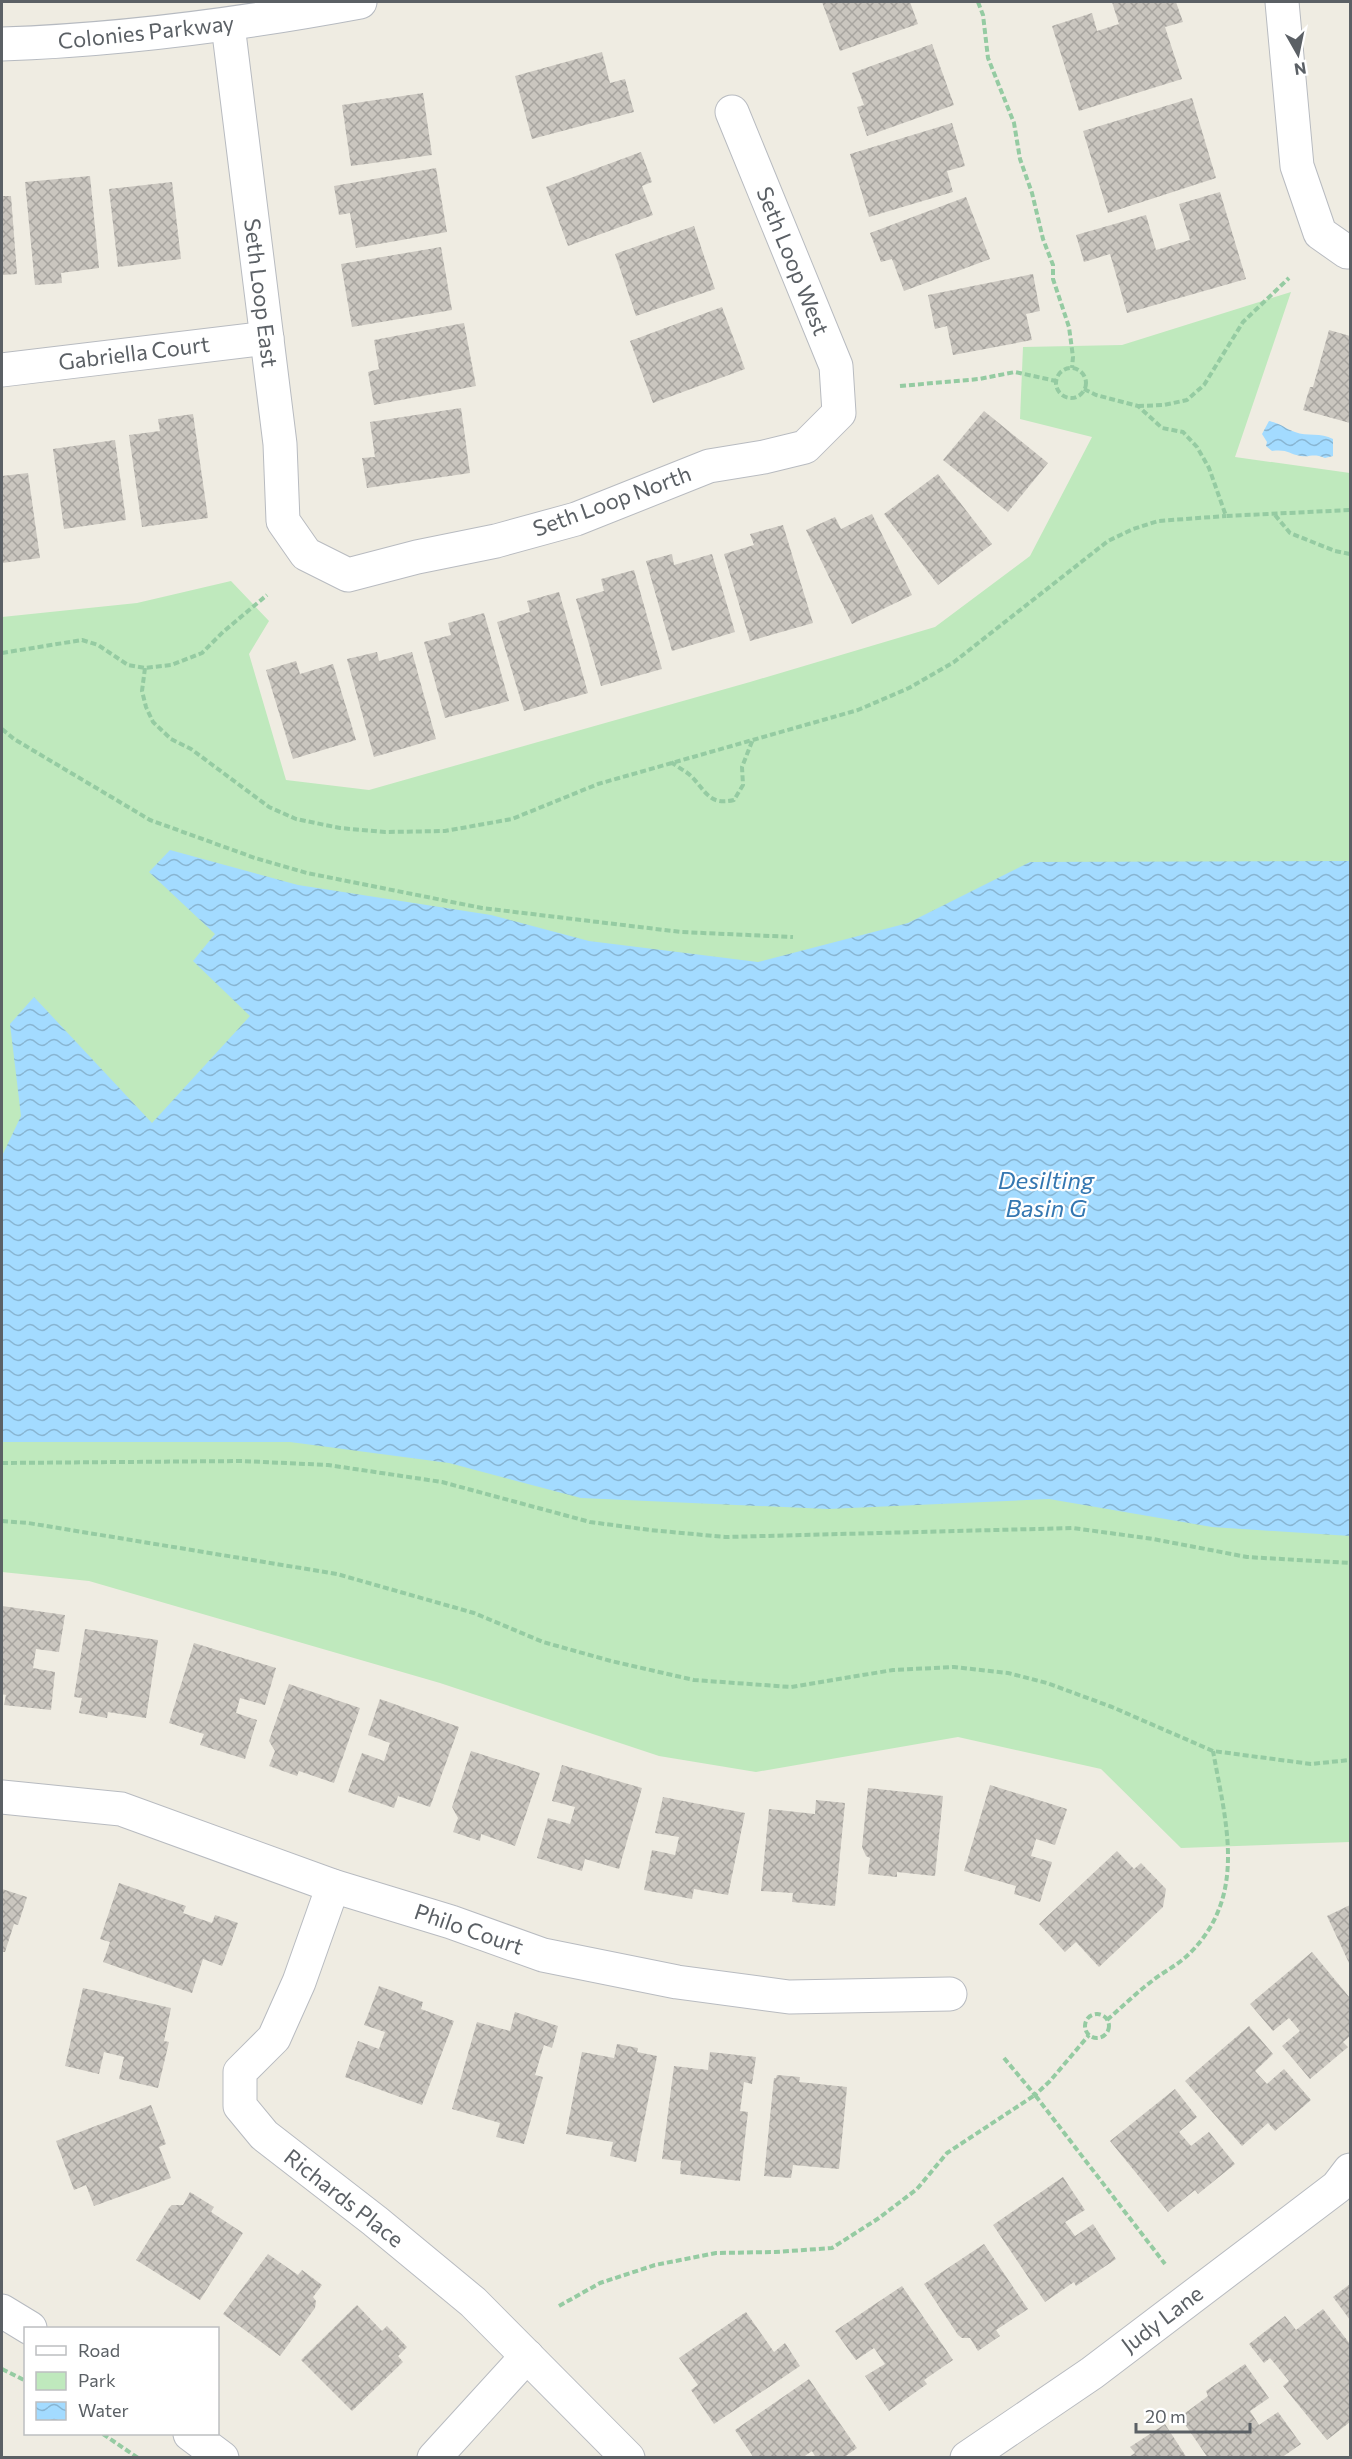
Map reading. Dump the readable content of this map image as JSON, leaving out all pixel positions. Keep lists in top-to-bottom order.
{
  "streets": {
    "street": [
      "Colonies Parkway",
      "Seth Loop West",
      "Seth Loop East",
      "Gabriella Court",
      "Seth Loop North",
      "Philo Court",
      "Richards Place",
      "Judy Lane"
    ]
  },
  "crossings": [
    ["Colonies Parkway", "Seth Loop East"],
    ["Seth Loop West", "Seth Loop North"],
    ["Seth Loop East", "Gabriella Court"],
    ["Seth Loop East", "Seth Loop North"],
    ["Philo Court", "Richards Place"]
  ],
  "water": ["Desilting Basin G"],
  "legend": ["Road", "Park", "Water"],
  "scale_bar": "20 m",
  "north": "bottom"
}
